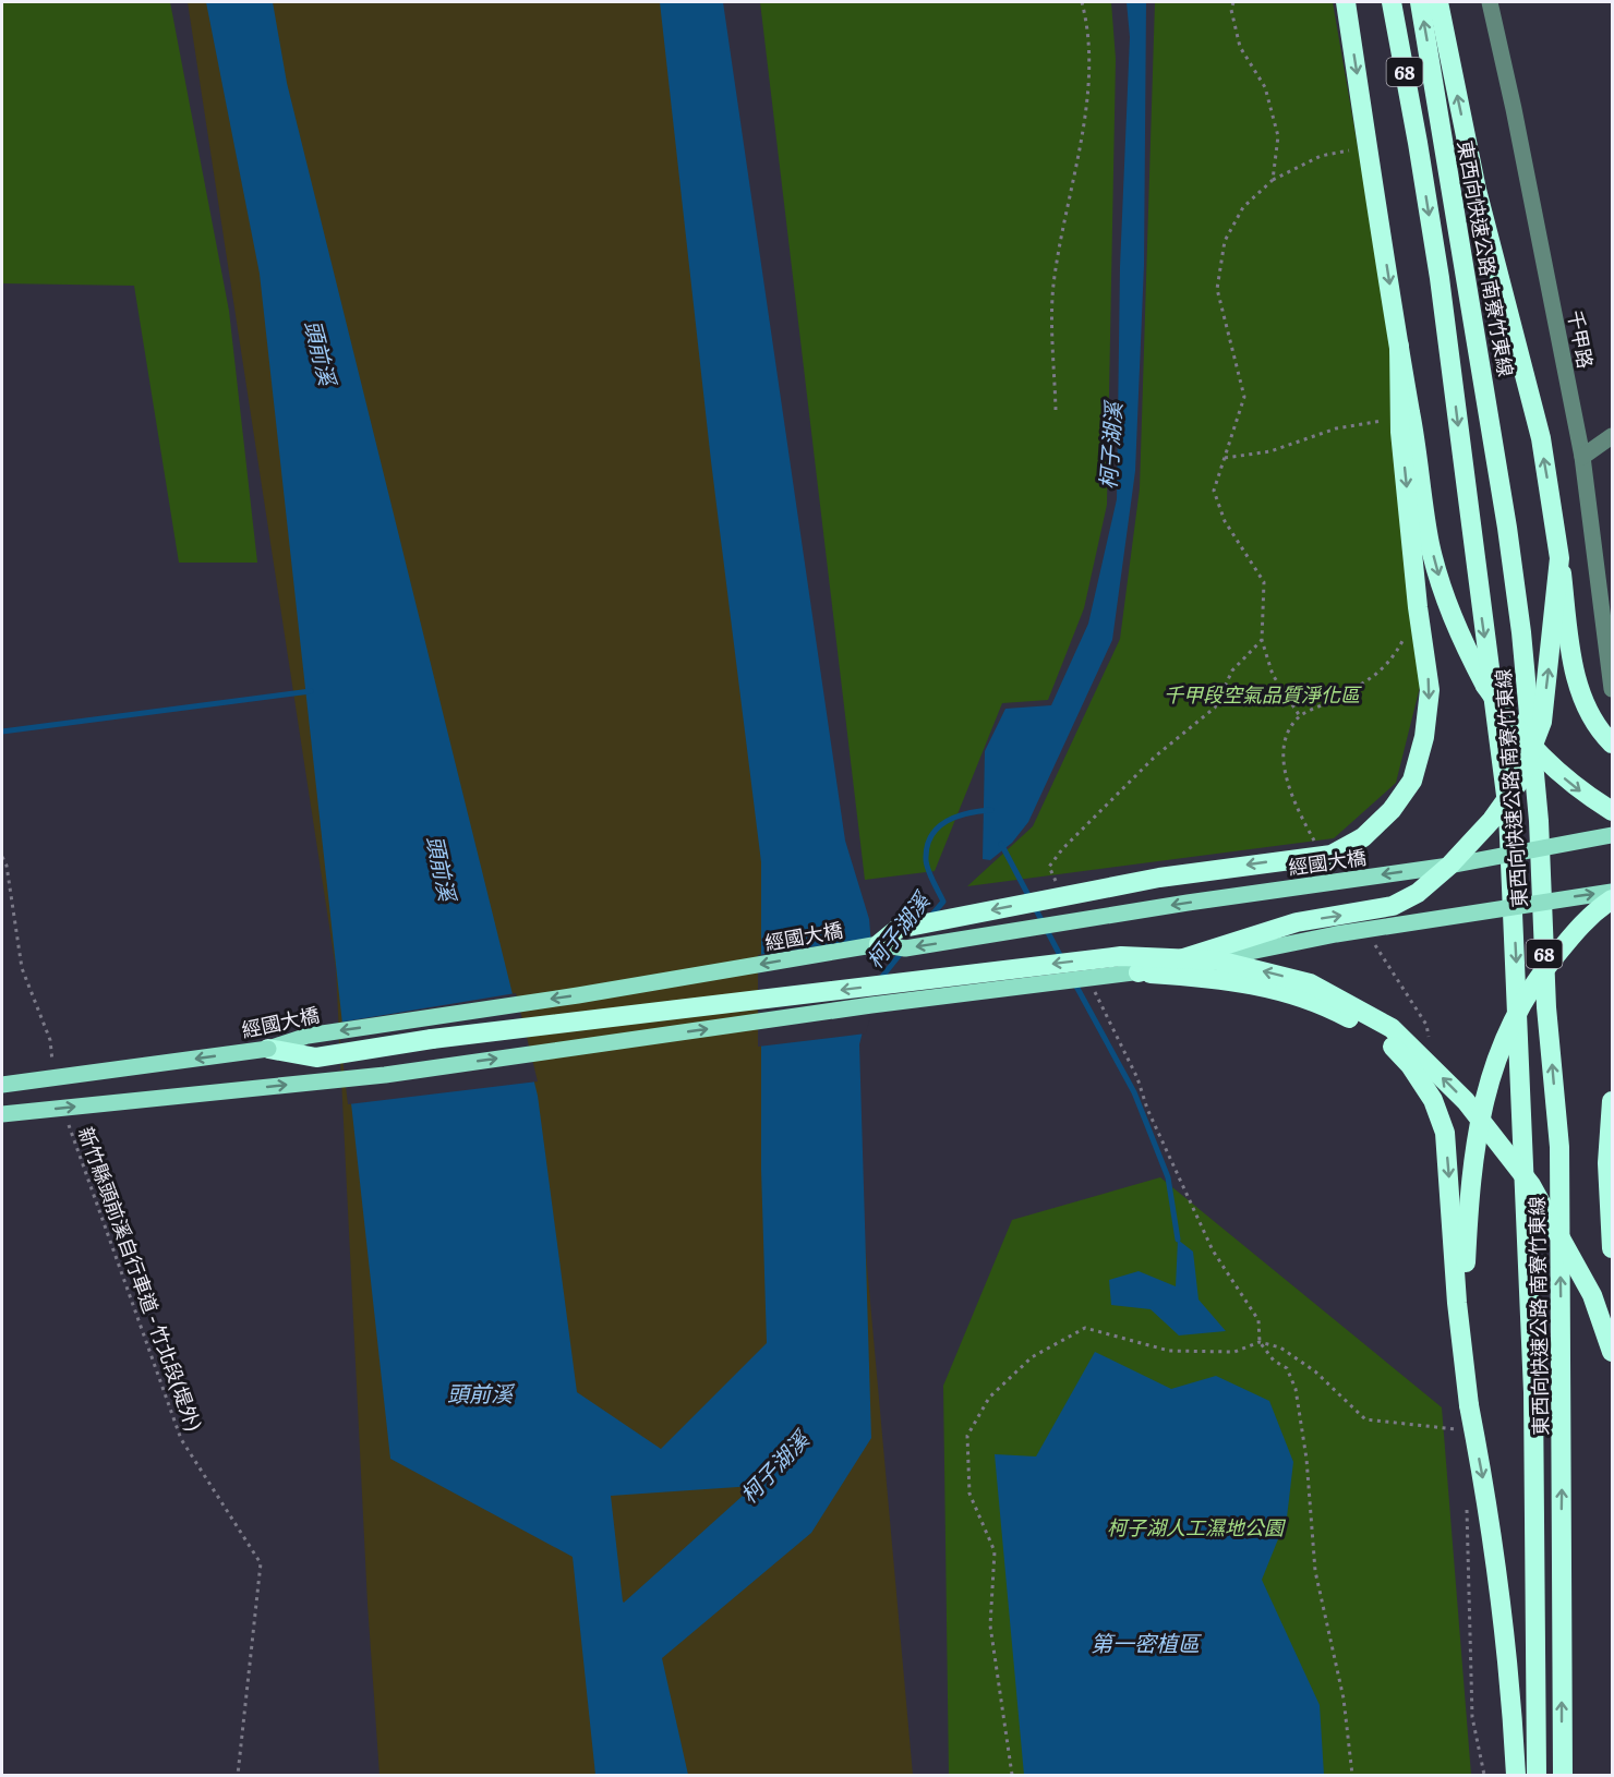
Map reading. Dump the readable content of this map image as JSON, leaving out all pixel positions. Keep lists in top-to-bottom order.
{
  "streets": {
    "highway": ["68", "東西向快速公路 南寮竹東線"],
    "main road": ["經國大橋"],
    "street": ["千甲路"],
    "path": ["新竹縣頭前溪自行車道 - 竹北段(堤外)"]
  },
  "water": ["頭前溪", "柯子湖溪", "第一密植區"],
  "parks": ["千甲段空氣品質淨化區", "柯子湖人工濕地公園"]
}
